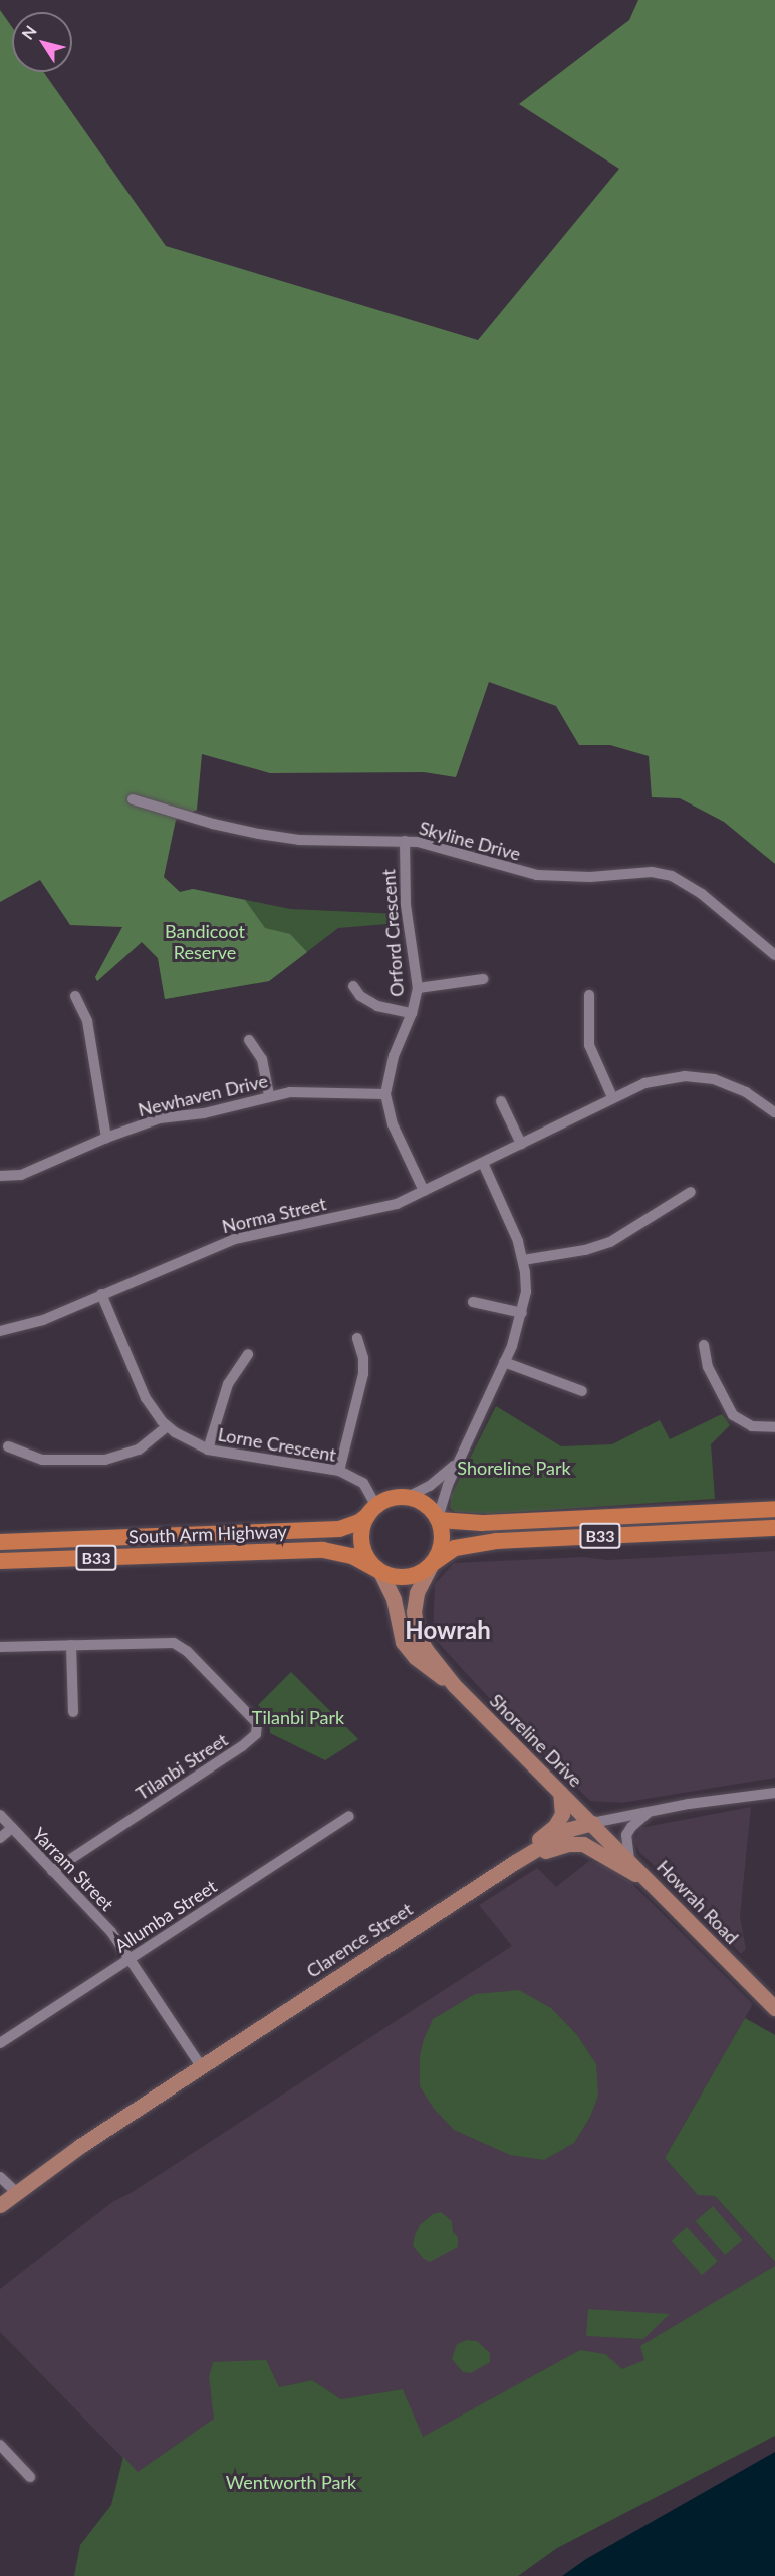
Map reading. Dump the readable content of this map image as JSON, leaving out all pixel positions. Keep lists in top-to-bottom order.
{
  "streets": {
    "main road": [
      "South Arm Highway",
      "B33",
      "Shoreline Drive",
      "Howrah Road",
      "Clarence Street"
    ],
    "street": [
      "Skyline Drive",
      "Orford Crescent",
      "Newhaven Drive",
      "Norma Street",
      "Lorne Crescent",
      "Tilanbi Street",
      "Yarram Street",
      "Allumba Street"
    ]
  },
  "crossings": [
    ["Skyline Drive", "Orford Crescent"],
    ["Orford Crescent", "Newhaven Drive"],
    ["Orford Crescent", "Norma Street"],
    ["Norma Street", "Lorne Crescent"],
    ["Lorne Crescent", "South Arm Highway"],
    ["Lorne Crescent", "B33"],
    ["Lorne Crescent", "Shoreline Drive"],
    ["South Arm Highway", "B33"],
    ["South Arm Highway", "Shoreline Drive"],
    ["B33", "Shoreline Drive"],
    ["Shoreline Drive", "Howrah Road"],
    ["Shoreline Drive", "Clarence Street"],
    ["Tilanbi Street", "Yarram Street"],
    ["Yarram Street", "Allumba Street"],
    ["Yarram Street", "Clarence Street"],
    ["Howrah Road", "Clarence Street"]
  ],
  "districts": ["Howrah"],
  "parks": [
    "Bandicoot Reserve",
    "Shoreline Park",
    "Tilanbi Park",
    "Wentworth Park"
  ],
  "north": "top left"
}
